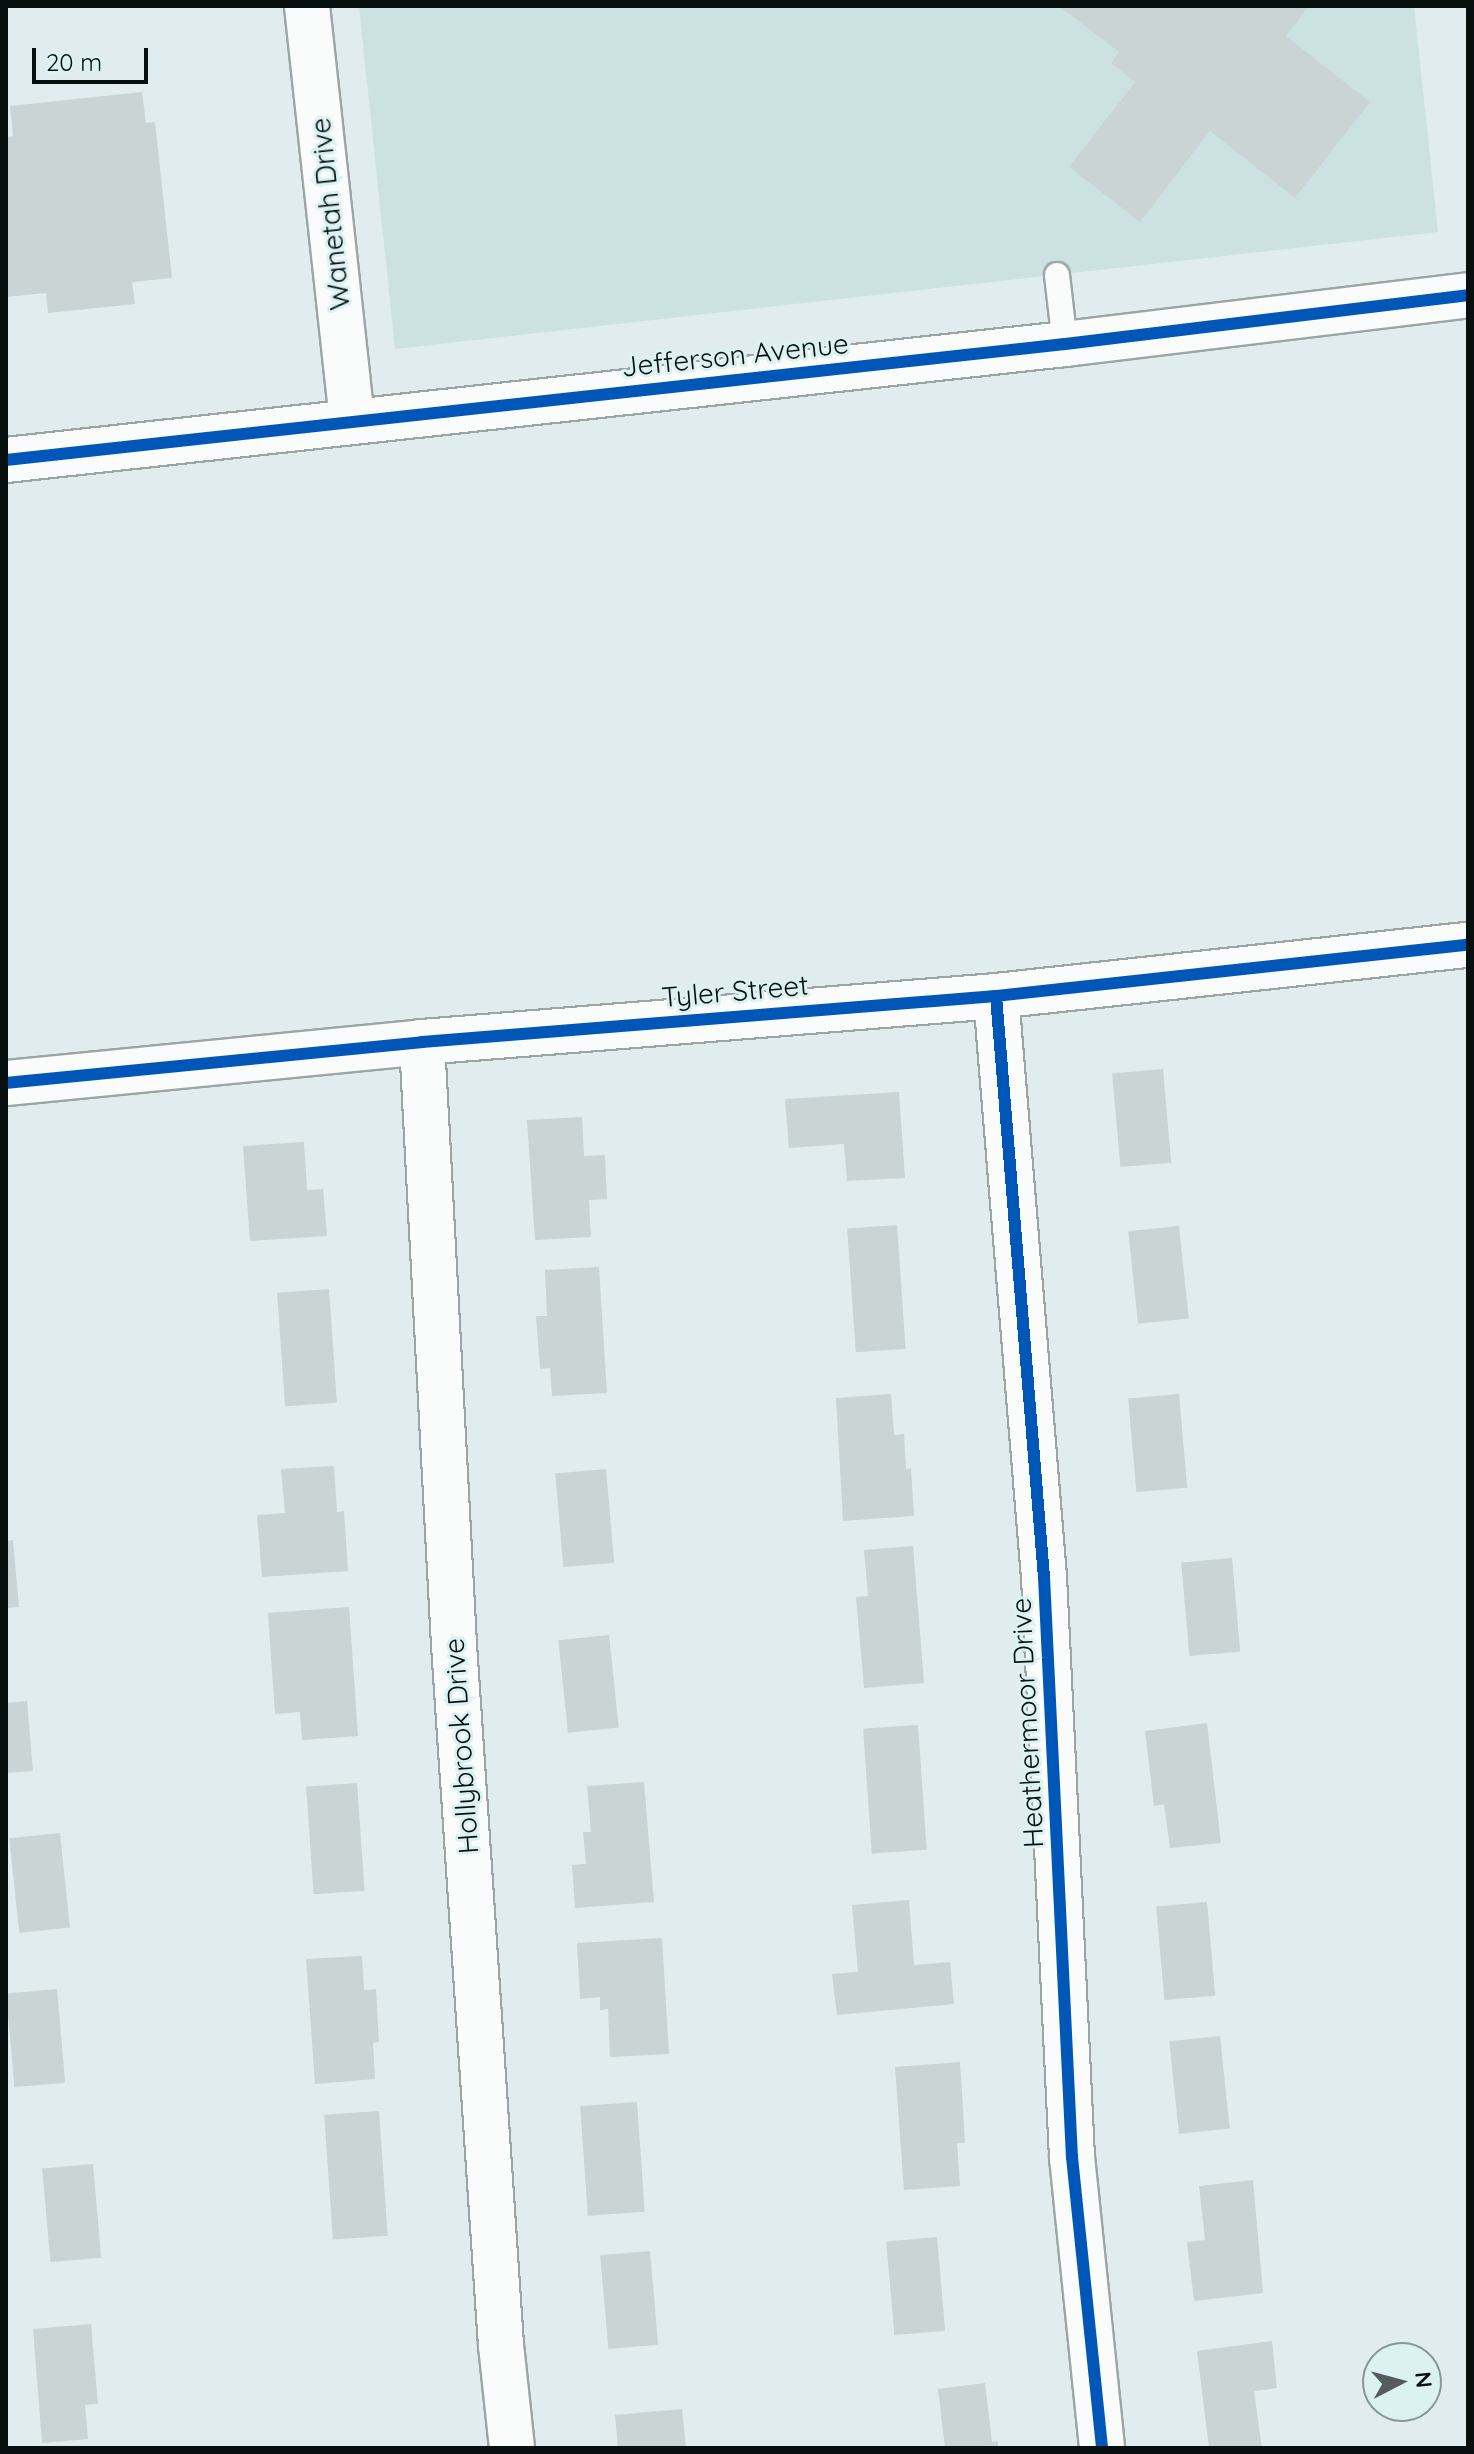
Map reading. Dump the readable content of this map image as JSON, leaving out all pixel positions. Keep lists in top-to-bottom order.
{
  "streets": {
    "street": [
      "Wanetah Drive",
      "Jefferson Avenue",
      "Tyler Street",
      "Heathermoor Drive",
      "Hollybrook Drive"
    ]
  },
  "crossings": [
    ["Wanetah Drive", "Jefferson Avenue"],
    ["Tyler Street", "Heathermoor Drive"],
    ["Tyler Street", "Hollybrook Drive"]
  ],
  "scale_bar": "20 m",
  "north": "right"
}
